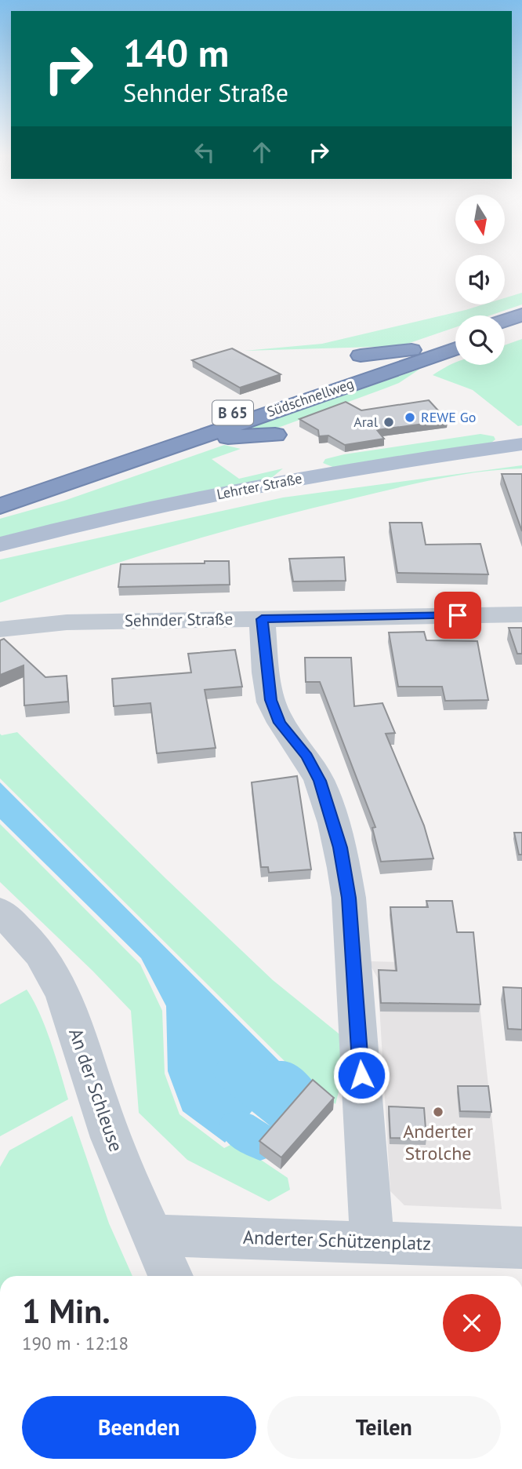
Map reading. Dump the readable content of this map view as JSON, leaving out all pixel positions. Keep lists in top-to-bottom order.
{
  "streets": {
    "highway": ["Südschnellweg", "B 65"],
    "main road": ["Lehrter Straße"],
    "street": ["Sehnder Straße", "An der Schleuse", "Anderter Schützenplatz"]
  },
  "crossings": [
    ["An der Schleuse", "Anderter Schützenplatz"]
  ],
  "places": ["REWE Go", "Aral", "Anderter Strolche"],
  "north": "bottom",
  "page": {
    "turn": ["140 m", "Sehnder Straße"],
    "heading": ["1 Min.", "190 m · 12:18"],
    "buttons": ["Beenden", "Teilen"]
  }
}
